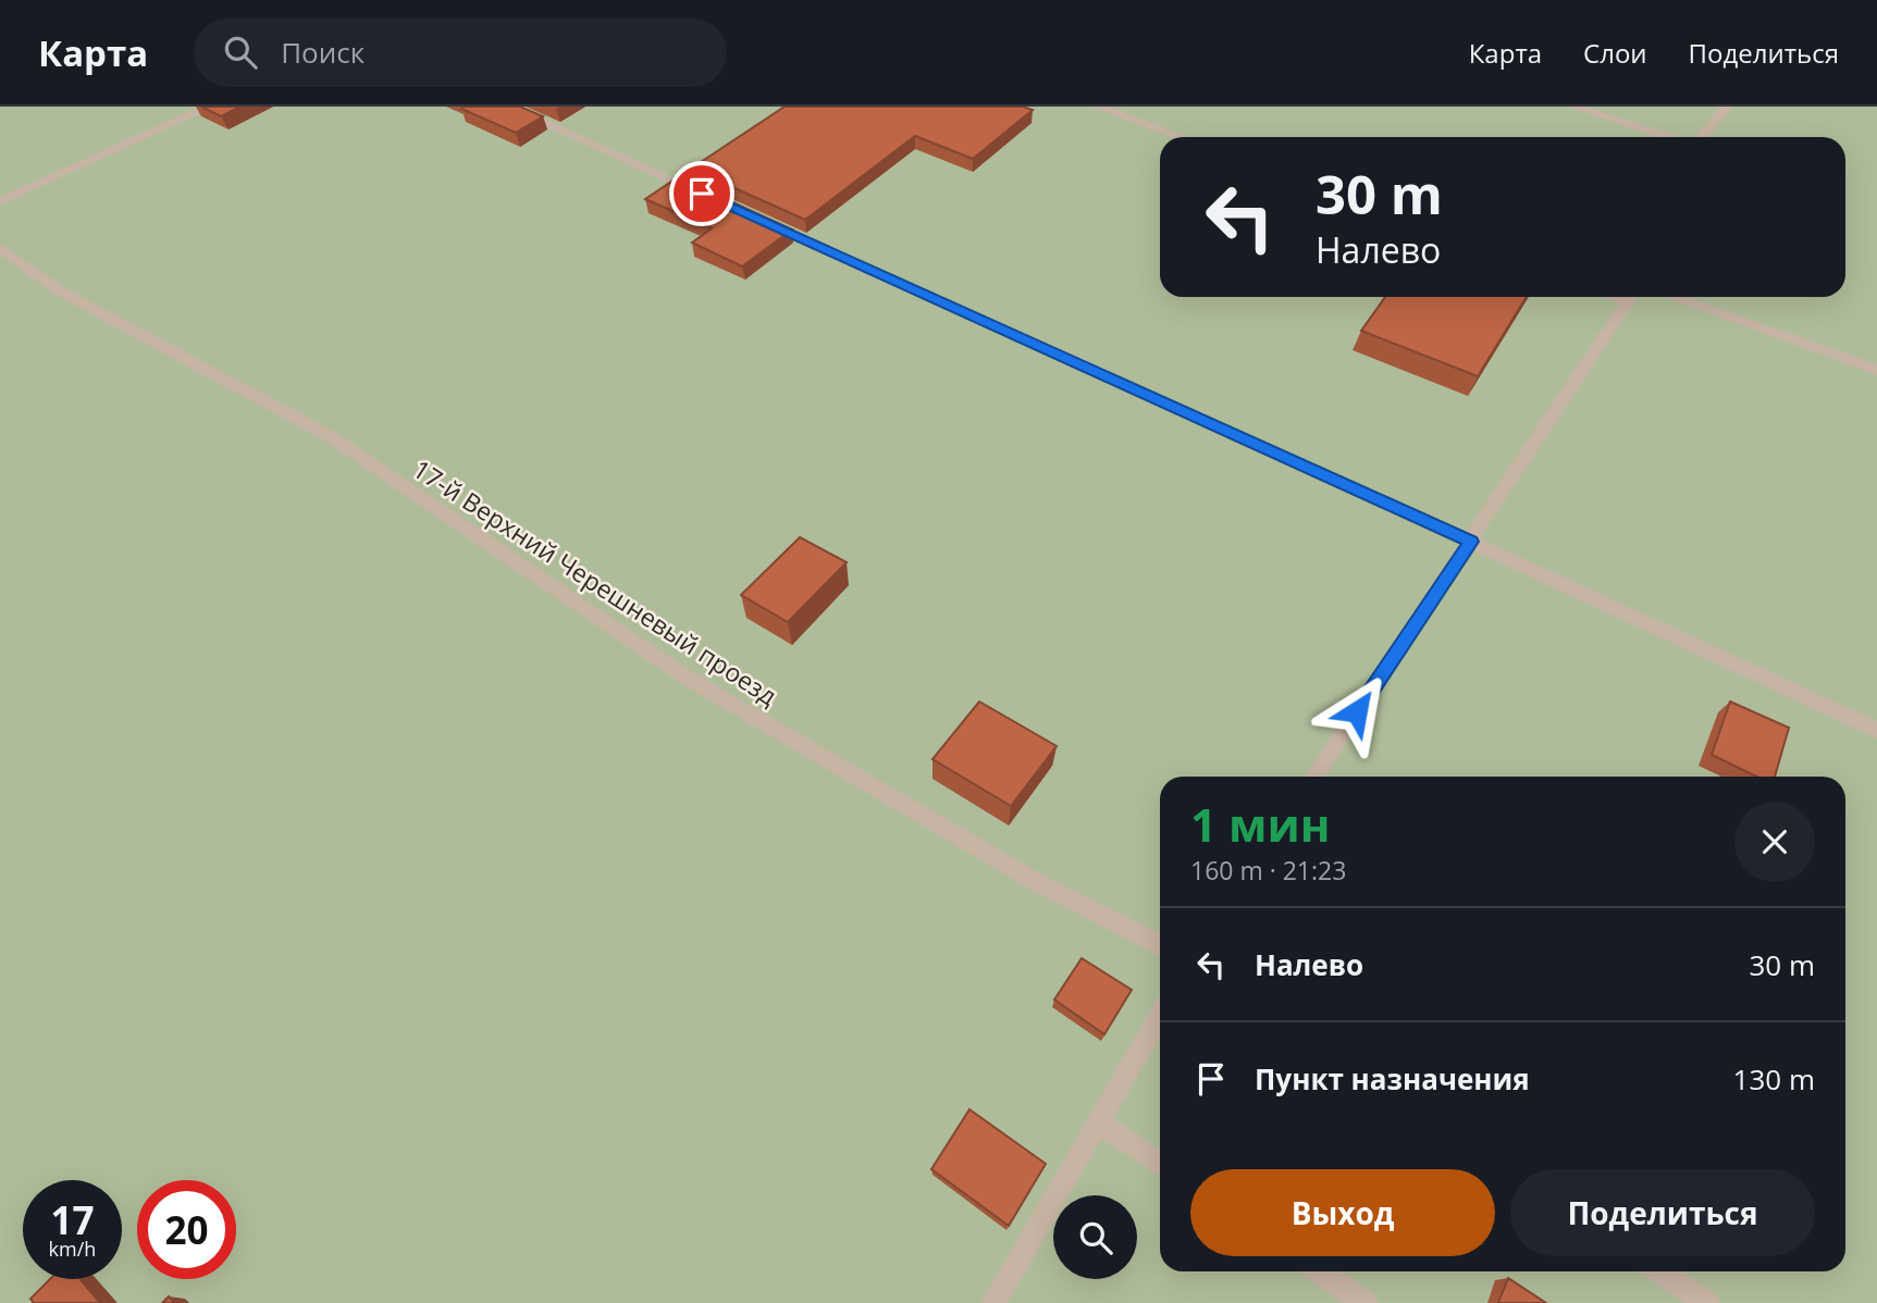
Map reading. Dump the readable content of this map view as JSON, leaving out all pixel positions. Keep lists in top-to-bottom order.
{
  "streets": {
    "lane": ["17-й Верхний Черешневый проезд"]
  },
  "page": {
    "header": "Карта",
    "search": "Поиск",
    "nav": ["Карта", "Слои", "Поделиться"],
    "turn": ["30 m", "Налево"],
    "heading": ["1 мин", "160 m · 21:23"],
    "list": [
      {
        "name": "Налево",
        "value": "30 m"
      },
      {
        "name": "Пункт назначения",
        "value": "130 m"
      }
    ],
    "buttons": ["Выход", "Поделиться"],
    "speed": "17 km/h",
    "limit": "20"
  }
}
